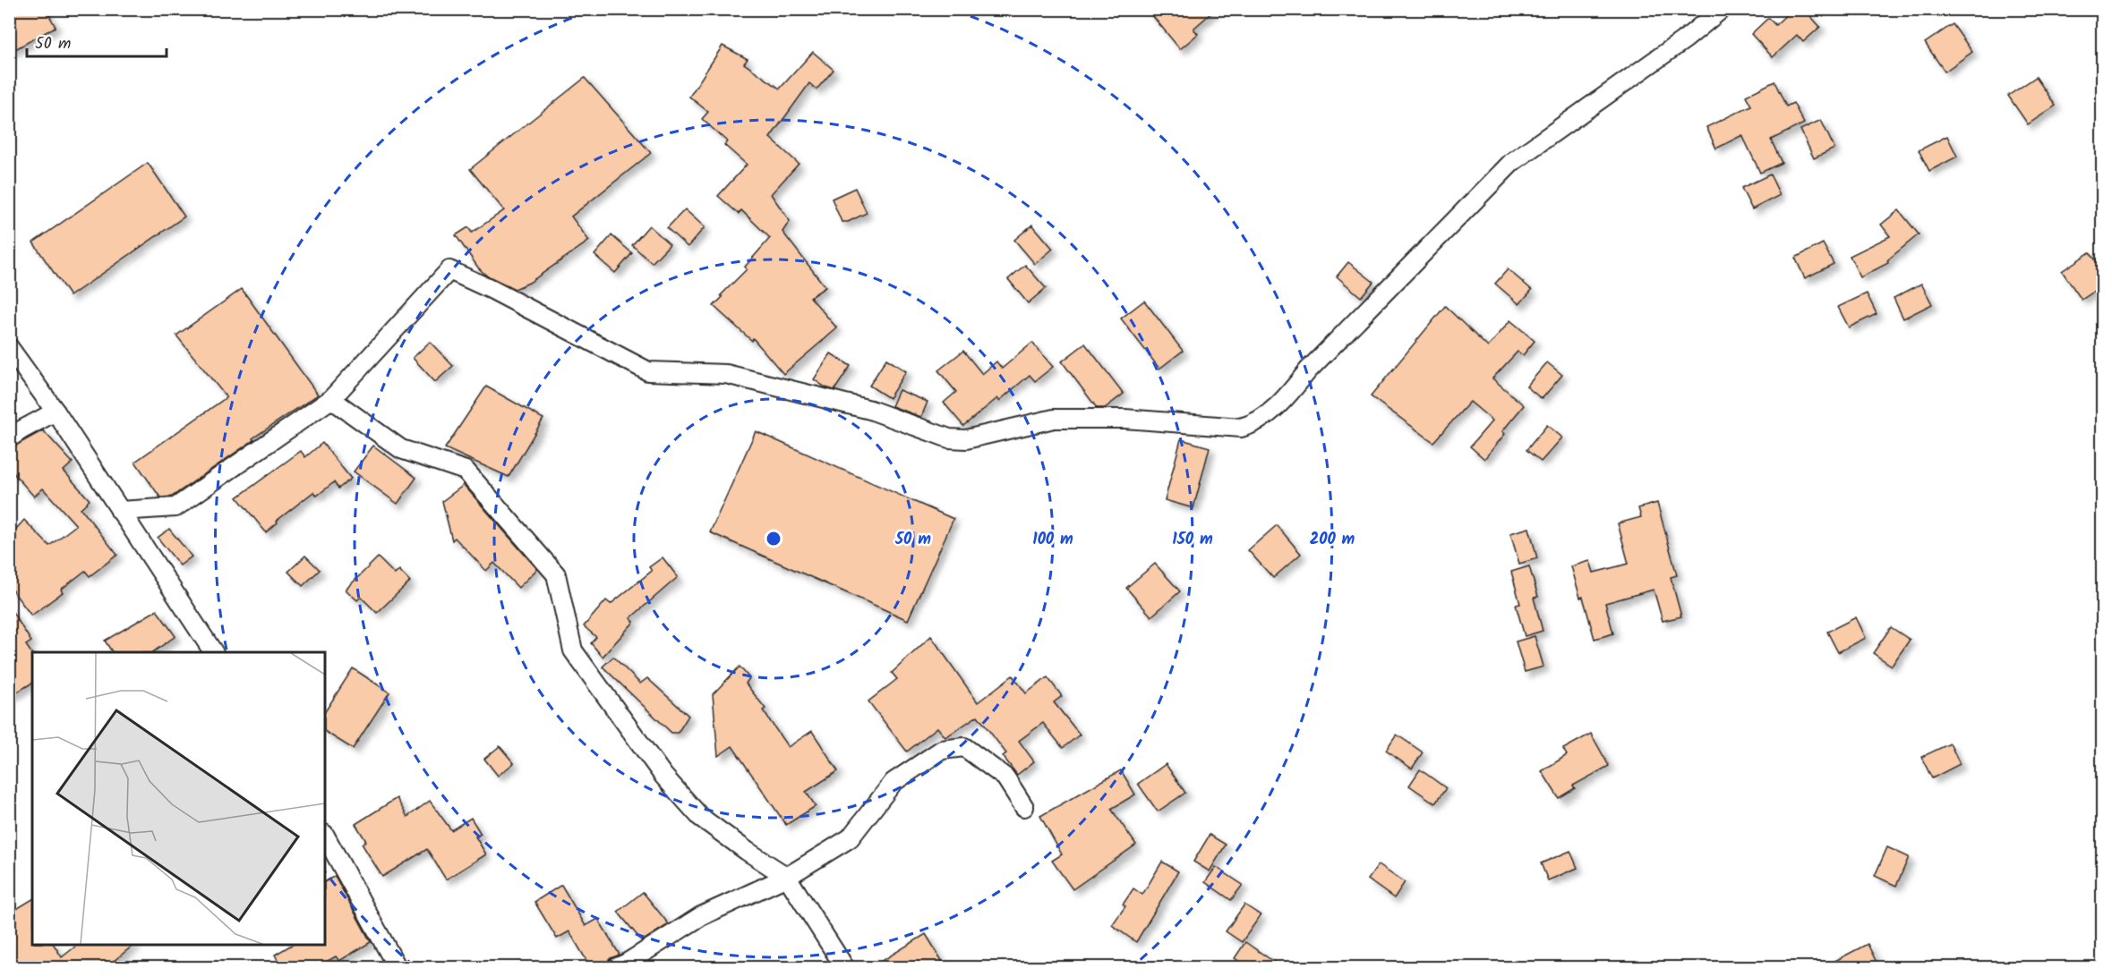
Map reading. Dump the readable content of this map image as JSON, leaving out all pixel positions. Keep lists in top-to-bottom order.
{
  "scale_bar": "50 m",
  "rings": [
    "50 m",
    "100 m",
    "150 m",
    "200 m"
  ]
}
